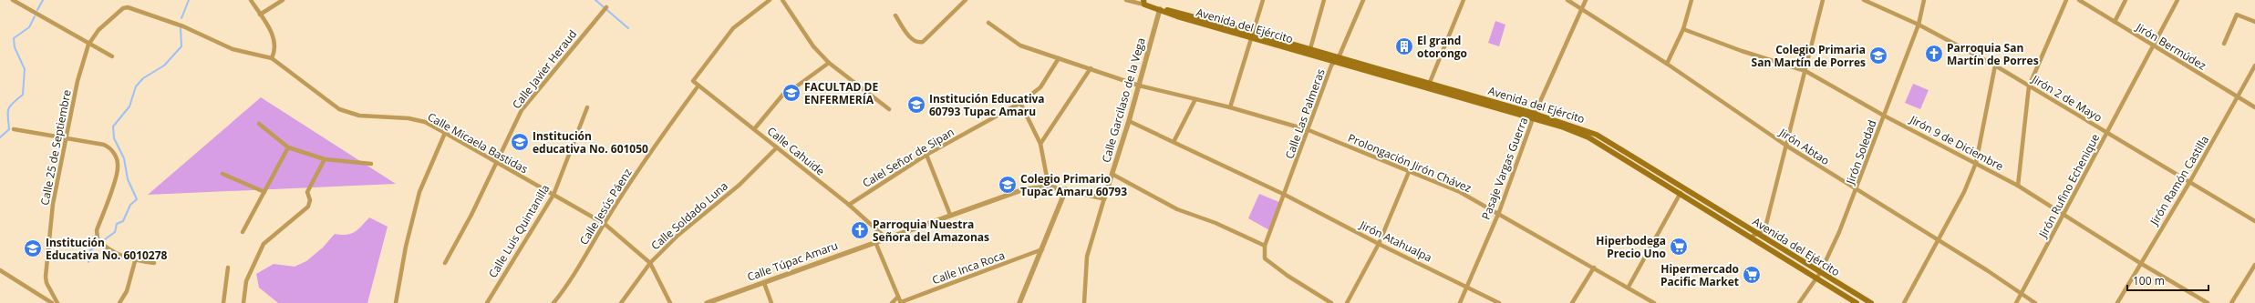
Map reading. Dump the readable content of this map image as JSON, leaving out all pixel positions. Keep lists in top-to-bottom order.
{
  "streets": {
    "main road": ["Avenida del Ejército"],
    "street": [
      "Jirón Bermúdez",
      "Calle Javier Heraud",
      "Jirón 2 de Mayo",
      "Calle Garcilaso de la Vega",
      "Calle Las Palmeras",
      "Calle Micaela Bastidas",
      "Jirón 9 de Diciembre",
      "Jirón Abtao",
      "Calle 25 de Septiembre",
      "Calle Cahuide",
      "Jirón Soledad",
      "Calel Señor de Sipan",
      "Prolongación Jirón Chávez",
      "Pasaje Vargas Guerra",
      "Jirón Ramón Castilla",
      "Jirón Rufino Echenique",
      "Calle Jesús Páenz",
      "Calle Soldado Luna",
      "Calle Luis Quintanilla",
      "Jirón Atahualpa",
      "Calle Túpac Amaru",
      "Calle Inca Roca"
    ]
  },
  "crossings": [
    ["Avenida del Ejército", "Calle Garcilaso de la Vega"],
    ["Avenida del Ejército", "Calle Las Palmeras"],
    ["Avenida del Ejército", "Jirón Soledad"],
    ["Avenida del Ejército", "Pasaje Vargas Guerra"],
    ["Jirón Bermúdez", "Jirón Ramón Castilla"],
    ["Jirón Bermúdez", "Jirón Rufino Echenique"],
    ["Calle Javier Heraud", "Calle Micaela Bastidas"],
    ["Jirón 2 de Mayo", "Jirón Soledad"],
    ["Jirón 2 de Mayo", "Jirón Ramón Castilla"],
    ["Jirón 2 de Mayo", "Jirón Rufino Echenique"],
    ["Calle Garcilaso de la Vega", "Prolongación Jirón Chávez"],
    ["Calle Garcilaso de la Vega", "Jirón Atahualpa"],
    ["Calle Garcilaso de la Vega", "Calle Túpac Amaru"],
    ["Calle Las Palmeras", "Prolongación Jirón Chávez"],
    ["Calle Las Palmeras", "Jirón Atahualpa"],
    ["Calle Micaela Bastidas", "Calle 25 de Septiembre"],
    ["Calle Micaela Bastidas", "Calle Jesús Páenz"],
    ["Calle Micaela Bastidas", "Calle Soldado Luna"],
    ["Calle Micaela Bastidas", "Calle Luis Quintanilla"],
    ["Jirón 9 de Diciembre", "Jirón Soledad"],
    ["Jirón 9 de Diciembre", "Jirón Ramón Castilla"],
    ["Jirón 9 de Diciembre", "Jirón Rufino Echenique"],
    ["Jirón Abtao", "Jirón Soledad"],
    ["Jirón Abtao", "Pasaje Vargas Guerra"],
    ["Jirón Abtao", "Jirón Rufino Echenique"],
    ["Calle Cahuide", "Calel Señor de Sipan"],
    ["Calle Cahuide", "Calle Jesús Páenz"],
    ["Calle Cahuide", "Calle Soldado Luna"],
    ["Calle Cahuide", "Calle Túpac Amaru"],
    ["Calel Señor de Sipan", "Prolongación Jirón Chávez"],
    ["Prolongación Jirón Chávez", "Pasaje Vargas Guerra"],
    ["Pasaje Vargas Guerra", "Jirón Atahualpa"]
  ],
  "places": {
    "building": ["El grand otorongo"],
    "church": ["Parroquia San Martín de Porres", "Parroquia Nuestra Señora del Amazonas"],
    "school or university": [
      "Colegio Primaria San Martín de Porres",
      "FACULTAD DE ENFERMERÍA",
      "Institución Educativa 60793 Tupac Amaru",
      "Institución educativa No. 601050",
      "Colegio Primario Tupac Amaru 60793",
      "Institución Educativa No. 6010278"
    ],
    "supermarket": ["Hiperbodega Precio Uno", "Hipermercado Pacific Market"]
  },
  "scale_bar": "100 m"
}
